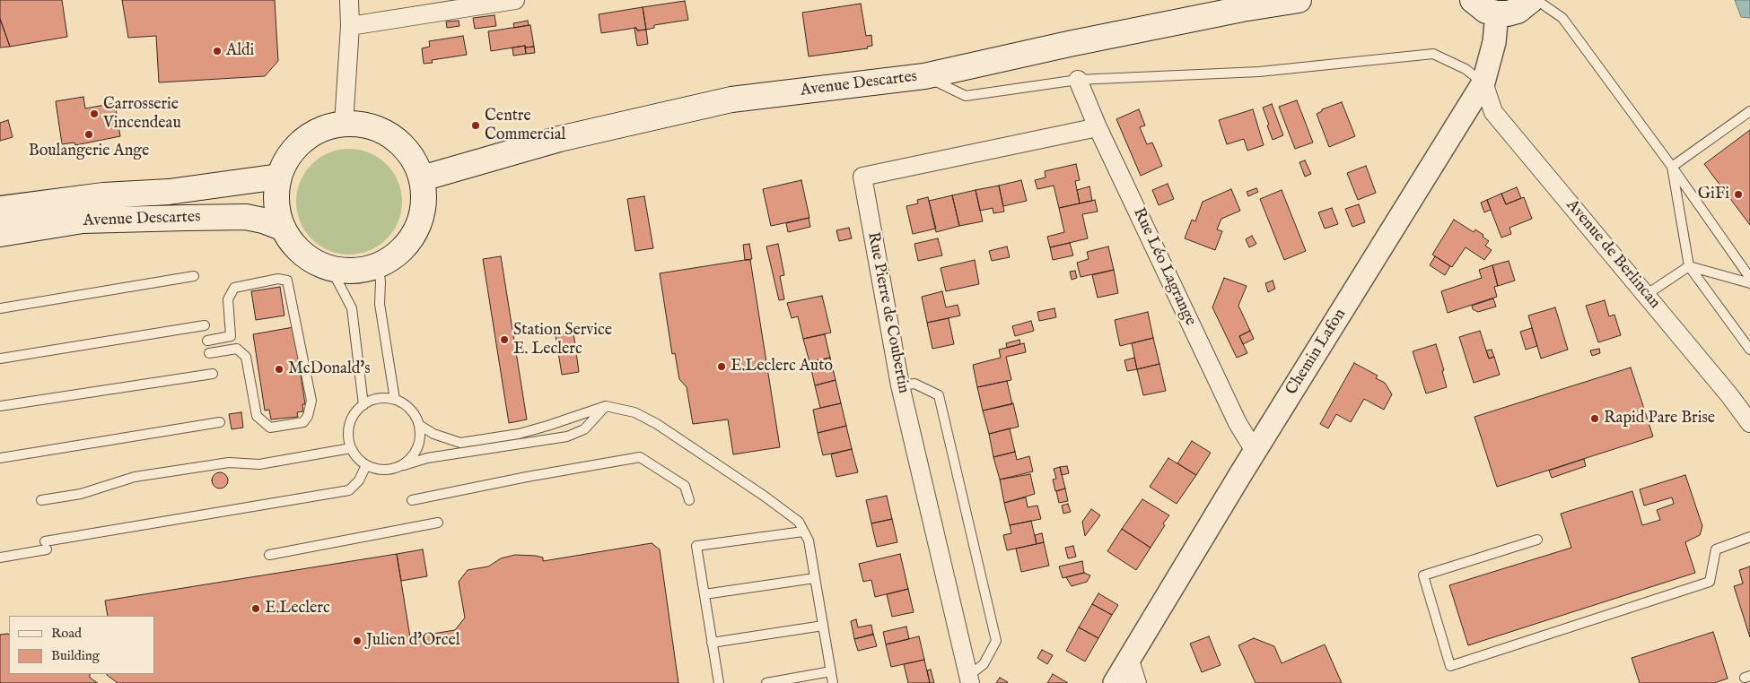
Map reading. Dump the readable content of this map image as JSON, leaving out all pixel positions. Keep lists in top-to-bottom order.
{
  "streets": {
    "main road": ["Avenue Descartes"],
    "street": [
      "Avenue de Berlincan",
      "Rue Léo Lagrange",
      "Rue Pierre de Coubertin",
      "Chemin Lafon"
    ]
  },
  "crossings": [
    ["Avenue de Berlincan", "Chemin Lafon"],
    ["Rue Léo Lagrange", "Rue Pierre de Coubertin"],
    ["Rue Léo Lagrange", "Chemin Lafon"]
  ],
  "places": [
    "Aldi",
    "Carrosserie Vincendeau",
    "Centre Commercial",
    "Boulangerie Ange",
    "GiFi",
    "Station Service E. Leclerc",
    "E.Leclerc Auto",
    "McDonald's",
    "Rapid Pare Brise",
    "E.Leclerc",
    "Julien d'Orcel"
  ],
  "legend": ["Road", "Building"]
}
